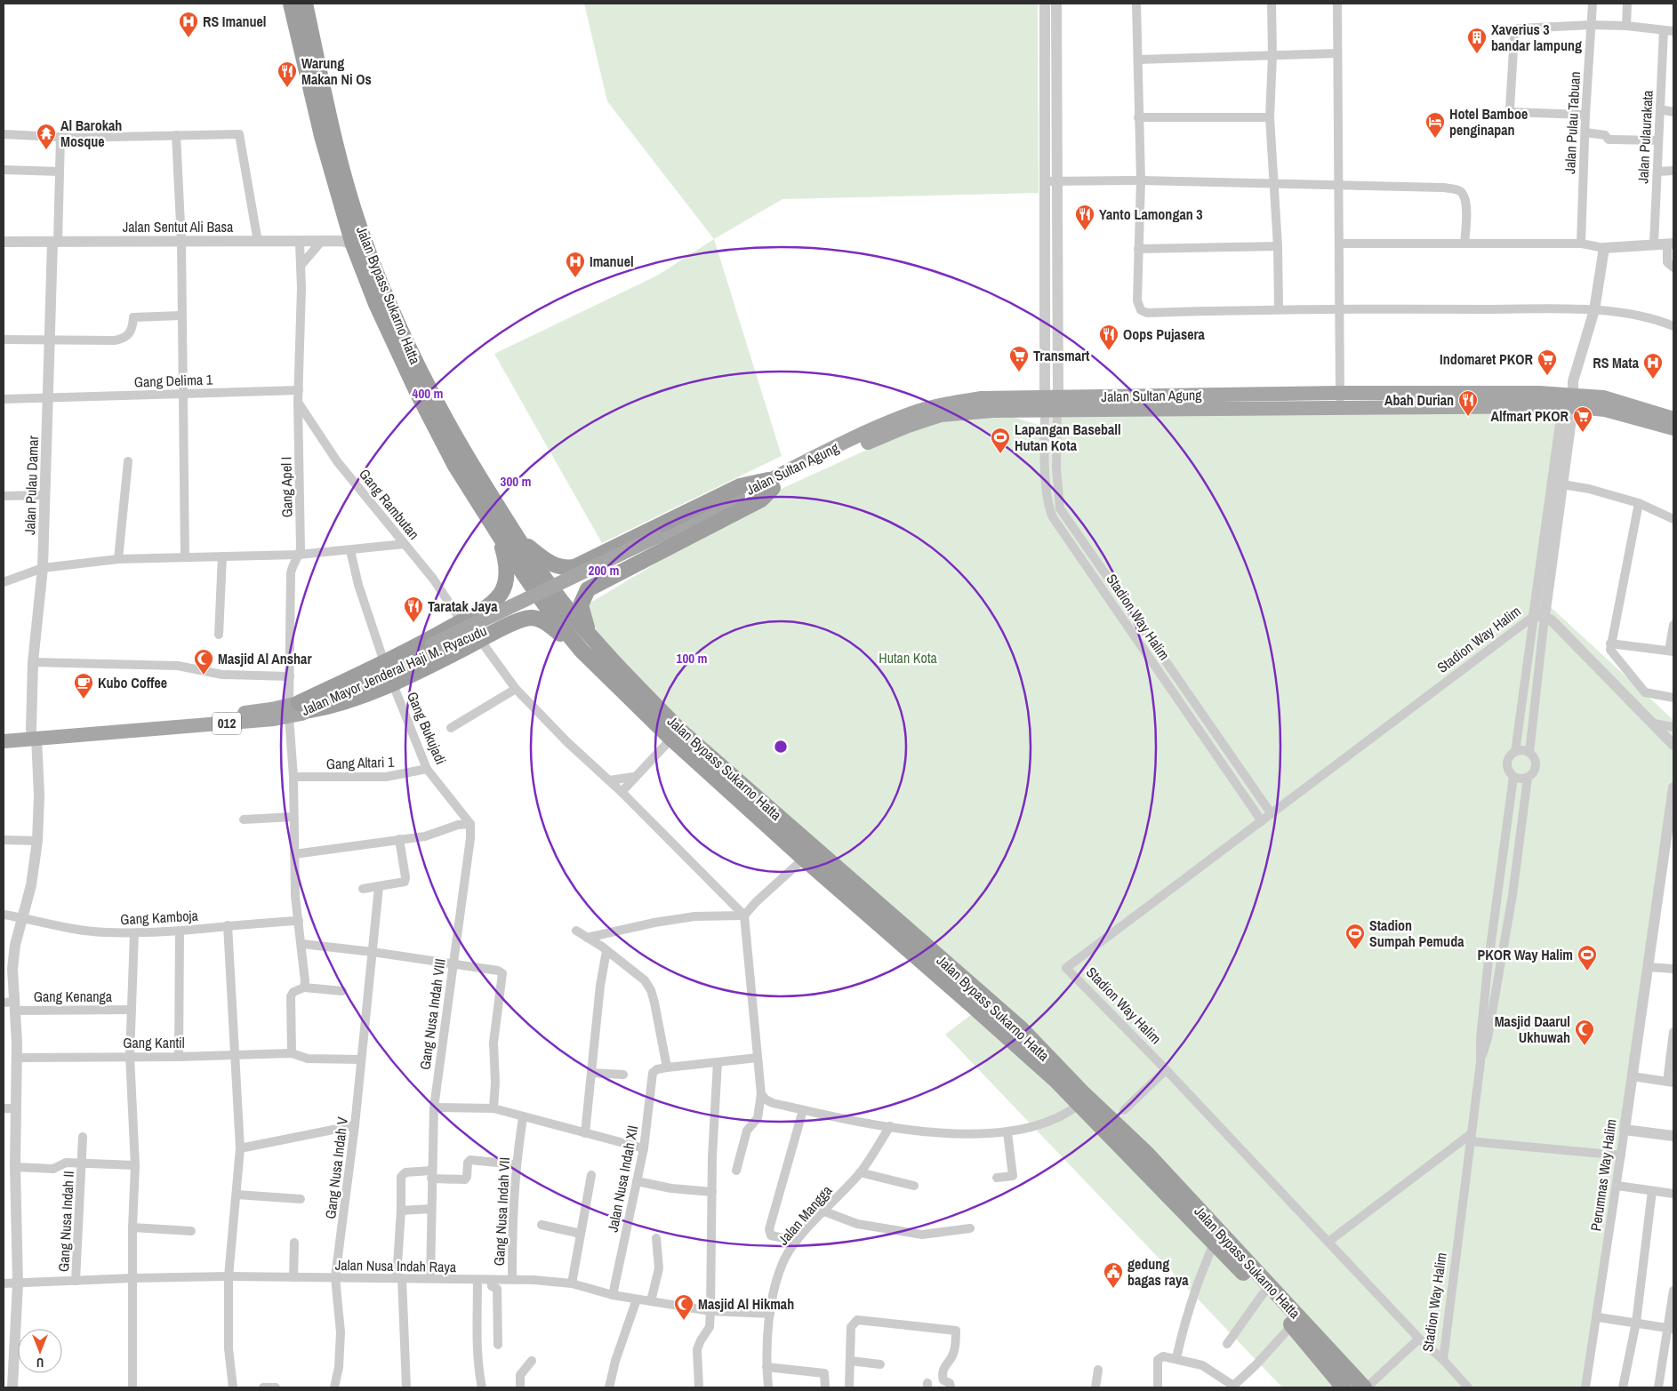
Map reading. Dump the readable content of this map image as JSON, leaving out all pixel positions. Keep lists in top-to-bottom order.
{
  "streets": {
    "highway": ["Jalan Bypass Sukarno Hatta"],
    "main road": ["Jalan Sultan Agung", "Jalan Mayor Jenderal Haji M. Ryacudu", "012"],
    "street": [
      "Jalan Pulau Tabuan",
      "Jalan Pulaurakata",
      "Jalan Sentut Ali Basa",
      "Gang Delima 1",
      "Jalan Pulau Damar",
      "Gang Apel I",
      "Gang Rambutan",
      "Stadion Way Halim",
      "Gang Bukujadi",
      "Gang Altari 1",
      "Gang Kamboja",
      "Gang Kenanga",
      "Gang Nusa Indah VIII",
      "Gang Kantil",
      "Gang Nusa Indah V",
      "Perumnas Way Halim",
      "Jalan Nusa Indah XII",
      "Gang Nusa Indah VII",
      "Jalan Mangga",
      "Gang Nusa Indah II",
      "Jalan Nusa Indah Raya"
    ]
  },
  "crossings": [
    ["Jalan Sentut Ali Basa", "Jalan Bypass Sukarno Hatta"],
    ["Jalan Sentut Ali Basa", "Jalan Pulau Damar"],
    ["Jalan Sentut Ali Basa", "Gang Apel I"],
    ["Gang Delima 1", "Jalan Pulau Damar"],
    ["Gang Delima 1", "Gang Apel I"],
    ["Jalan Sultan Agung", "Stadion Way Halim"],
    ["Jalan Sultan Agung", "Jalan Mayor Jenderal Haji M. Ryacudu"],
    ["Jalan Pulau Damar", "Jalan Mayor Jenderal Haji M. Ryacudu"],
    ["Jalan Pulau Damar", "Gang Kamboja"],
    ["Jalan Pulau Damar", "Gang Kenanga"],
    ["Jalan Pulau Damar", "Gang Kantil"],
    ["Jalan Pulau Damar", "Jalan Nusa Indah Raya"],
    ["Gang Apel I", "Gang Rambutan"],
    ["Gang Apel I", "Jalan Mayor Jenderal Haji M. Ryacudu"],
    ["Gang Apel I", "Gang Altari 1"],
    ["Gang Apel I", "Gang Kamboja"],
    ["Gang Bukujadi", "Gang Altari 1"],
    ["Gang Bukujadi", "Gang Nusa Indah VIII"],
    ["Gang Nusa Indah VIII", "Jalan Nusa Indah Raya"],
    ["Gang Kantil", "Gang Nusa Indah V"],
    ["Gang Nusa Indah V", "Jalan Nusa Indah Raya"],
    ["Jalan Nusa Indah XII", "Jalan Nusa Indah Raya"],
    ["Gang Nusa Indah VII", "Jalan Nusa Indah Raya"],
    ["Jalan Mangga", "Jalan Nusa Indah Raya"],
    ["Gang Nusa Indah II", "Jalan Nusa Indah Raya"]
  ],
  "parks": ["Hutan Kota"],
  "places": {
    "hospital": ["RS Imanuel", "Imanuel", "RS Mata"],
    "building": ["Xaverius 3 bandar lampung"],
    "restaurant": [
      "Warung Makan Ni Os",
      "Yanto Lamongan 3",
      "Oops Pujasera",
      "Abah Durian",
      "Taratak Jaya"
    ],
    "hotel": ["Hotel Bamboe penginapan"],
    "temple": ["Al Barokah Mosque"],
    "supermarket": ["Transmart", "Indomaret PKOR", "Alfmart PKOR"],
    "sports": ["Lapangan Baseball Hutan Kota", "Stadion Sumpah Pemuda", "PKOR Way Halim"],
    "mosque": ["Masjid Al Anshar", "Masjid Daarul Ukhuwah", "Masjid Al Hikmah"],
    "cafe": ["Kubo Coffee"],
    "public building": ["gedung bagas raya"]
  },
  "north": "bottom",
  "rings": [
    "400 m",
    "300 m",
    "200 m",
    "100 m"
  ]
}
